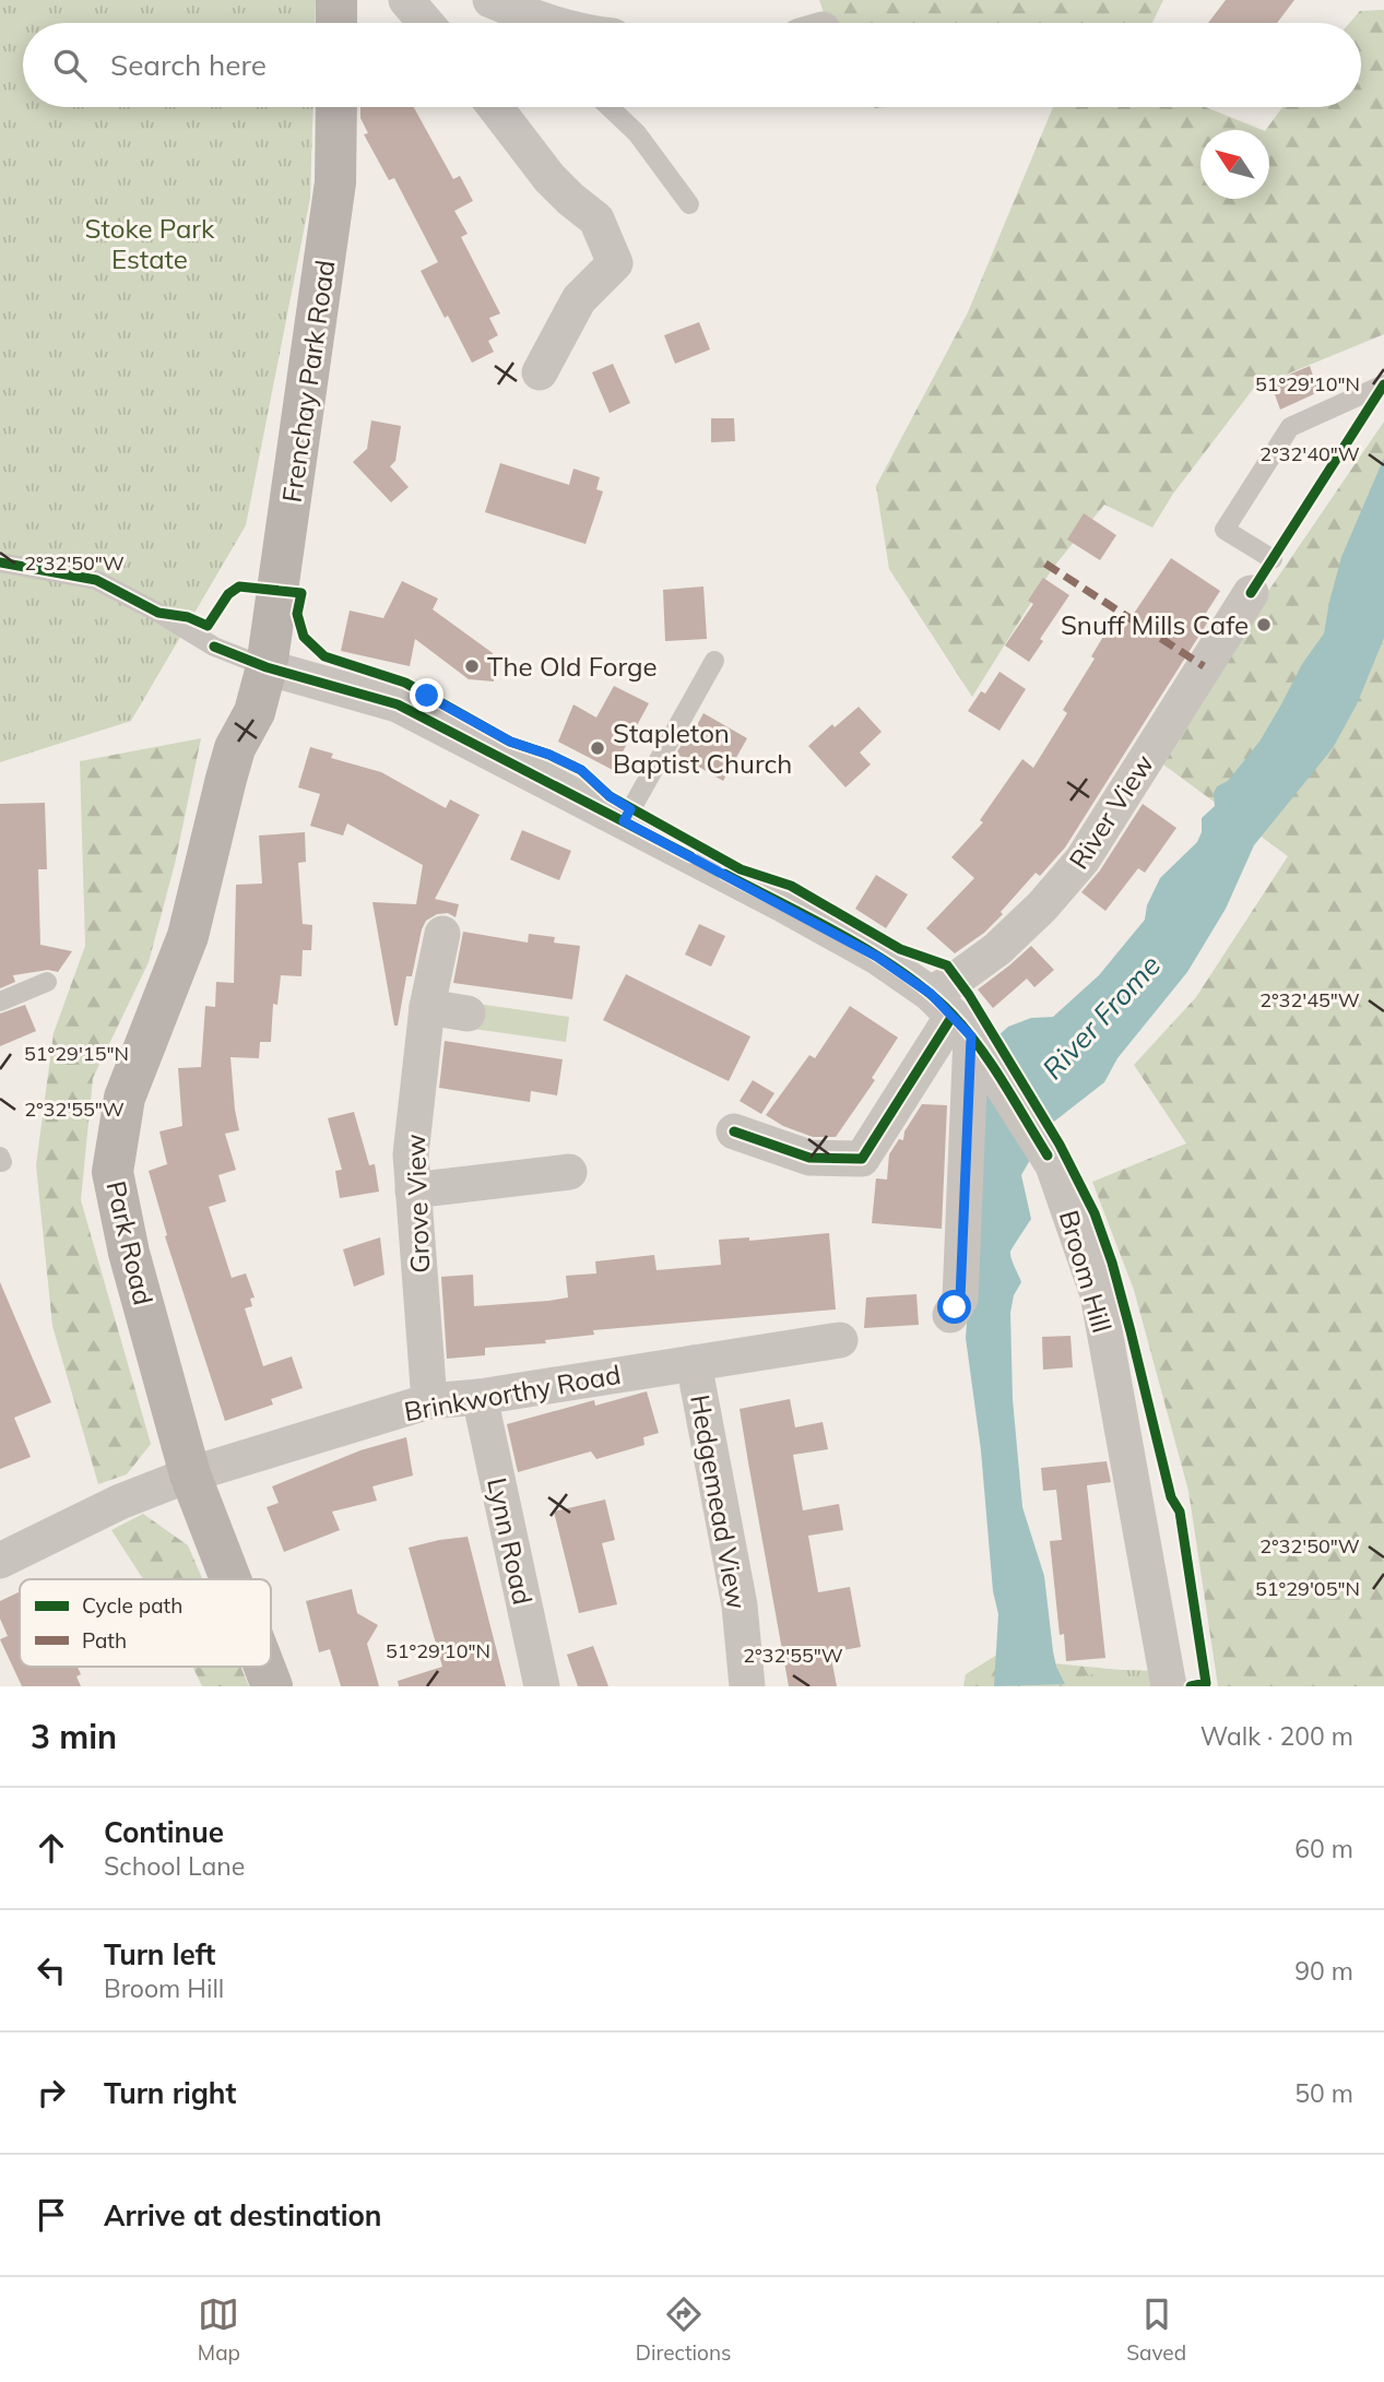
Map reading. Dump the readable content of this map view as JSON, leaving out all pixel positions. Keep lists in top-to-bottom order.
{
  "streets": {
    "main road": ["Frenchay Park Road", "Park Road"],
    "street": [
      "River View",
      "Grove View",
      "Broom Hill",
      "Brinkworthy Road",
      "Hedgemead View",
      "Lynn Road"
    ]
  },
  "crossings": [
    ["Frenchay Park Road", "Park Road"],
    ["Frenchay Park Road", "Broom Hill"],
    ["River View", "Broom Hill"],
    ["Grove View", "Brinkworthy Road"],
    ["Park Road", "Broom Hill"],
    ["Park Road", "Brinkworthy Road"],
    ["Brinkworthy Road", "Hedgemead View"],
    ["Brinkworthy Road", "Lynn Road"]
  ],
  "water": ["River Frome"],
  "parks": ["Stoke Park Estate"],
  "places": ["Snuff Mills Cafe", "The Old Forge", "Stapleton Baptist Church"],
  "legend": ["Cycle path", "Path"],
  "north": "top left",
  "page": {
    "search": "Search here",
    "heading": ["3 min", "Walk · 200 m"],
    "list": [
      ["Continue", "School Lane", "60 m"],
      ["Turn left", "Broom Hill", "90 m"],
      ["Turn right", "50 m"],
      "Arrive at destination"
    ],
    "nav": ["Map", "Directions", "Saved"]
  },
  "coordinates": [
    "51°29'10\"N",
    "2°32'40\"W",
    "2°32'50\"W",
    "2°32'45\"W",
    "51°29'15\"N",
    "2°32'55\"W",
    "51°29'05\"N"
  ]
}
